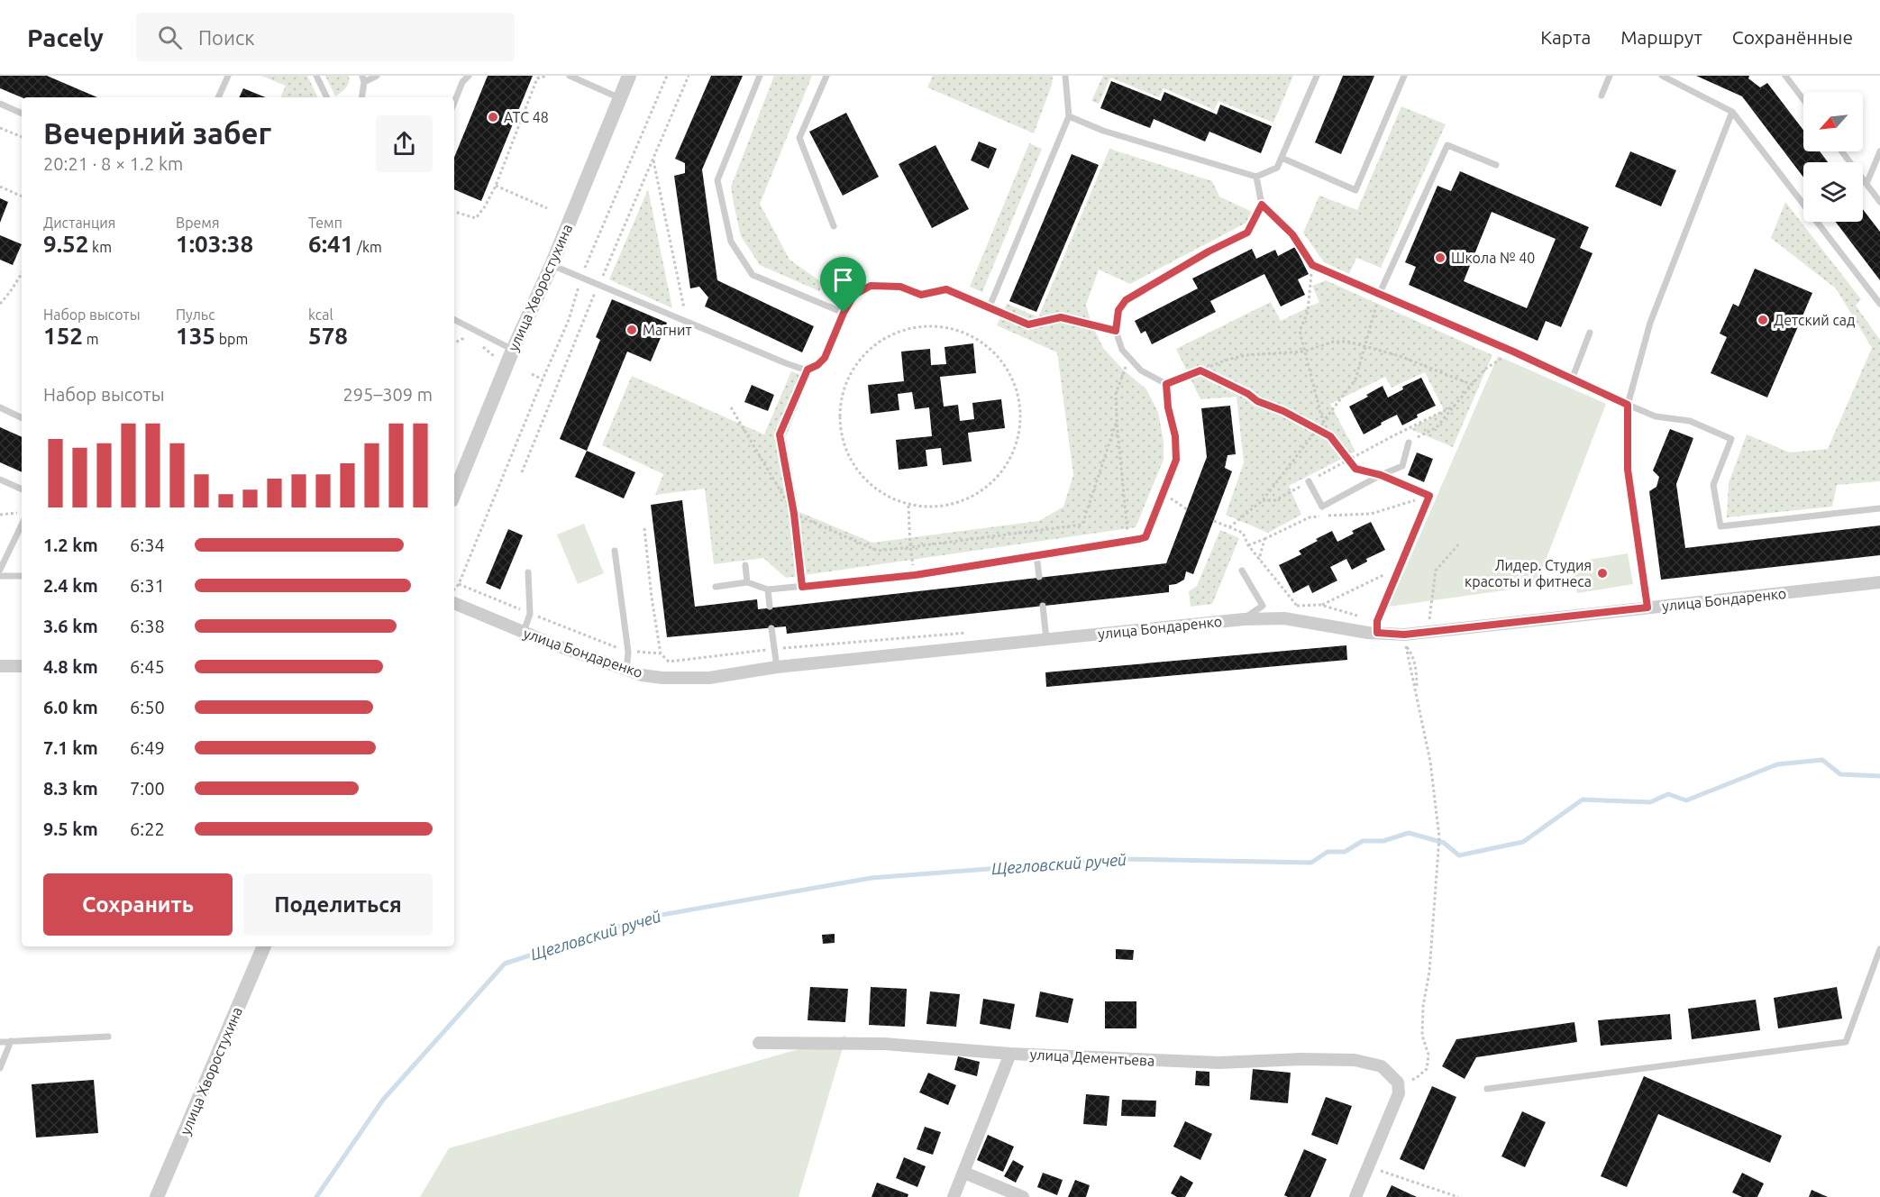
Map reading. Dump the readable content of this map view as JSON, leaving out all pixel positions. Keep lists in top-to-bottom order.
{
  "streets": {
    "street": ["улица Хворостухина", "улица Бондаренко", "улица Дементьева"]
  },
  "water": ["Щегловский ручей"],
  "places": [
    "АТС 48",
    "Школа № 40",
    "Детский сад",
    "Магнит",
    "Лидер. Студия красоты и фитнеса"
  ],
  "north": "bottom left",
  "page": {
    "header": "Pacely",
    "search": "Поиск",
    "nav": ["Карта", "Маршрут", "Сохранённые"],
    "heading": ["Вечерний забег", "20:21 · 8 × 1.2 km"],
    "stats": [
      ["Дистанция", "9.52 km"],
      ["Время", "1:03:38"],
      ["Темп", "6:41 /km"],
      ["Набор высоты", "152 m"],
      ["Пульс", "135 bpm"],
      ["kcal", "578"]
    ],
    "chart": ["Набор высоты", "295–309 m"],
    "list": [
      {
        "name": "1.2 km",
        "note": "6:34"
      },
      {
        "name": "2.4 km",
        "note": "6:31"
      },
      {
        "name": "3.6 km",
        "note": "6:38"
      },
      {
        "name": "4.8 km",
        "note": "6:45"
      },
      {
        "name": "6.0 km",
        "note": "6:50"
      },
      {
        "name": "7.1 km",
        "note": "6:49"
      },
      {
        "name": "8.3 km",
        "note": "7:00"
      },
      {
        "name": "9.5 km",
        "note": "6:22"
      }
    ],
    "buttons": ["Сохранить", "Поделиться"]
  }
}
